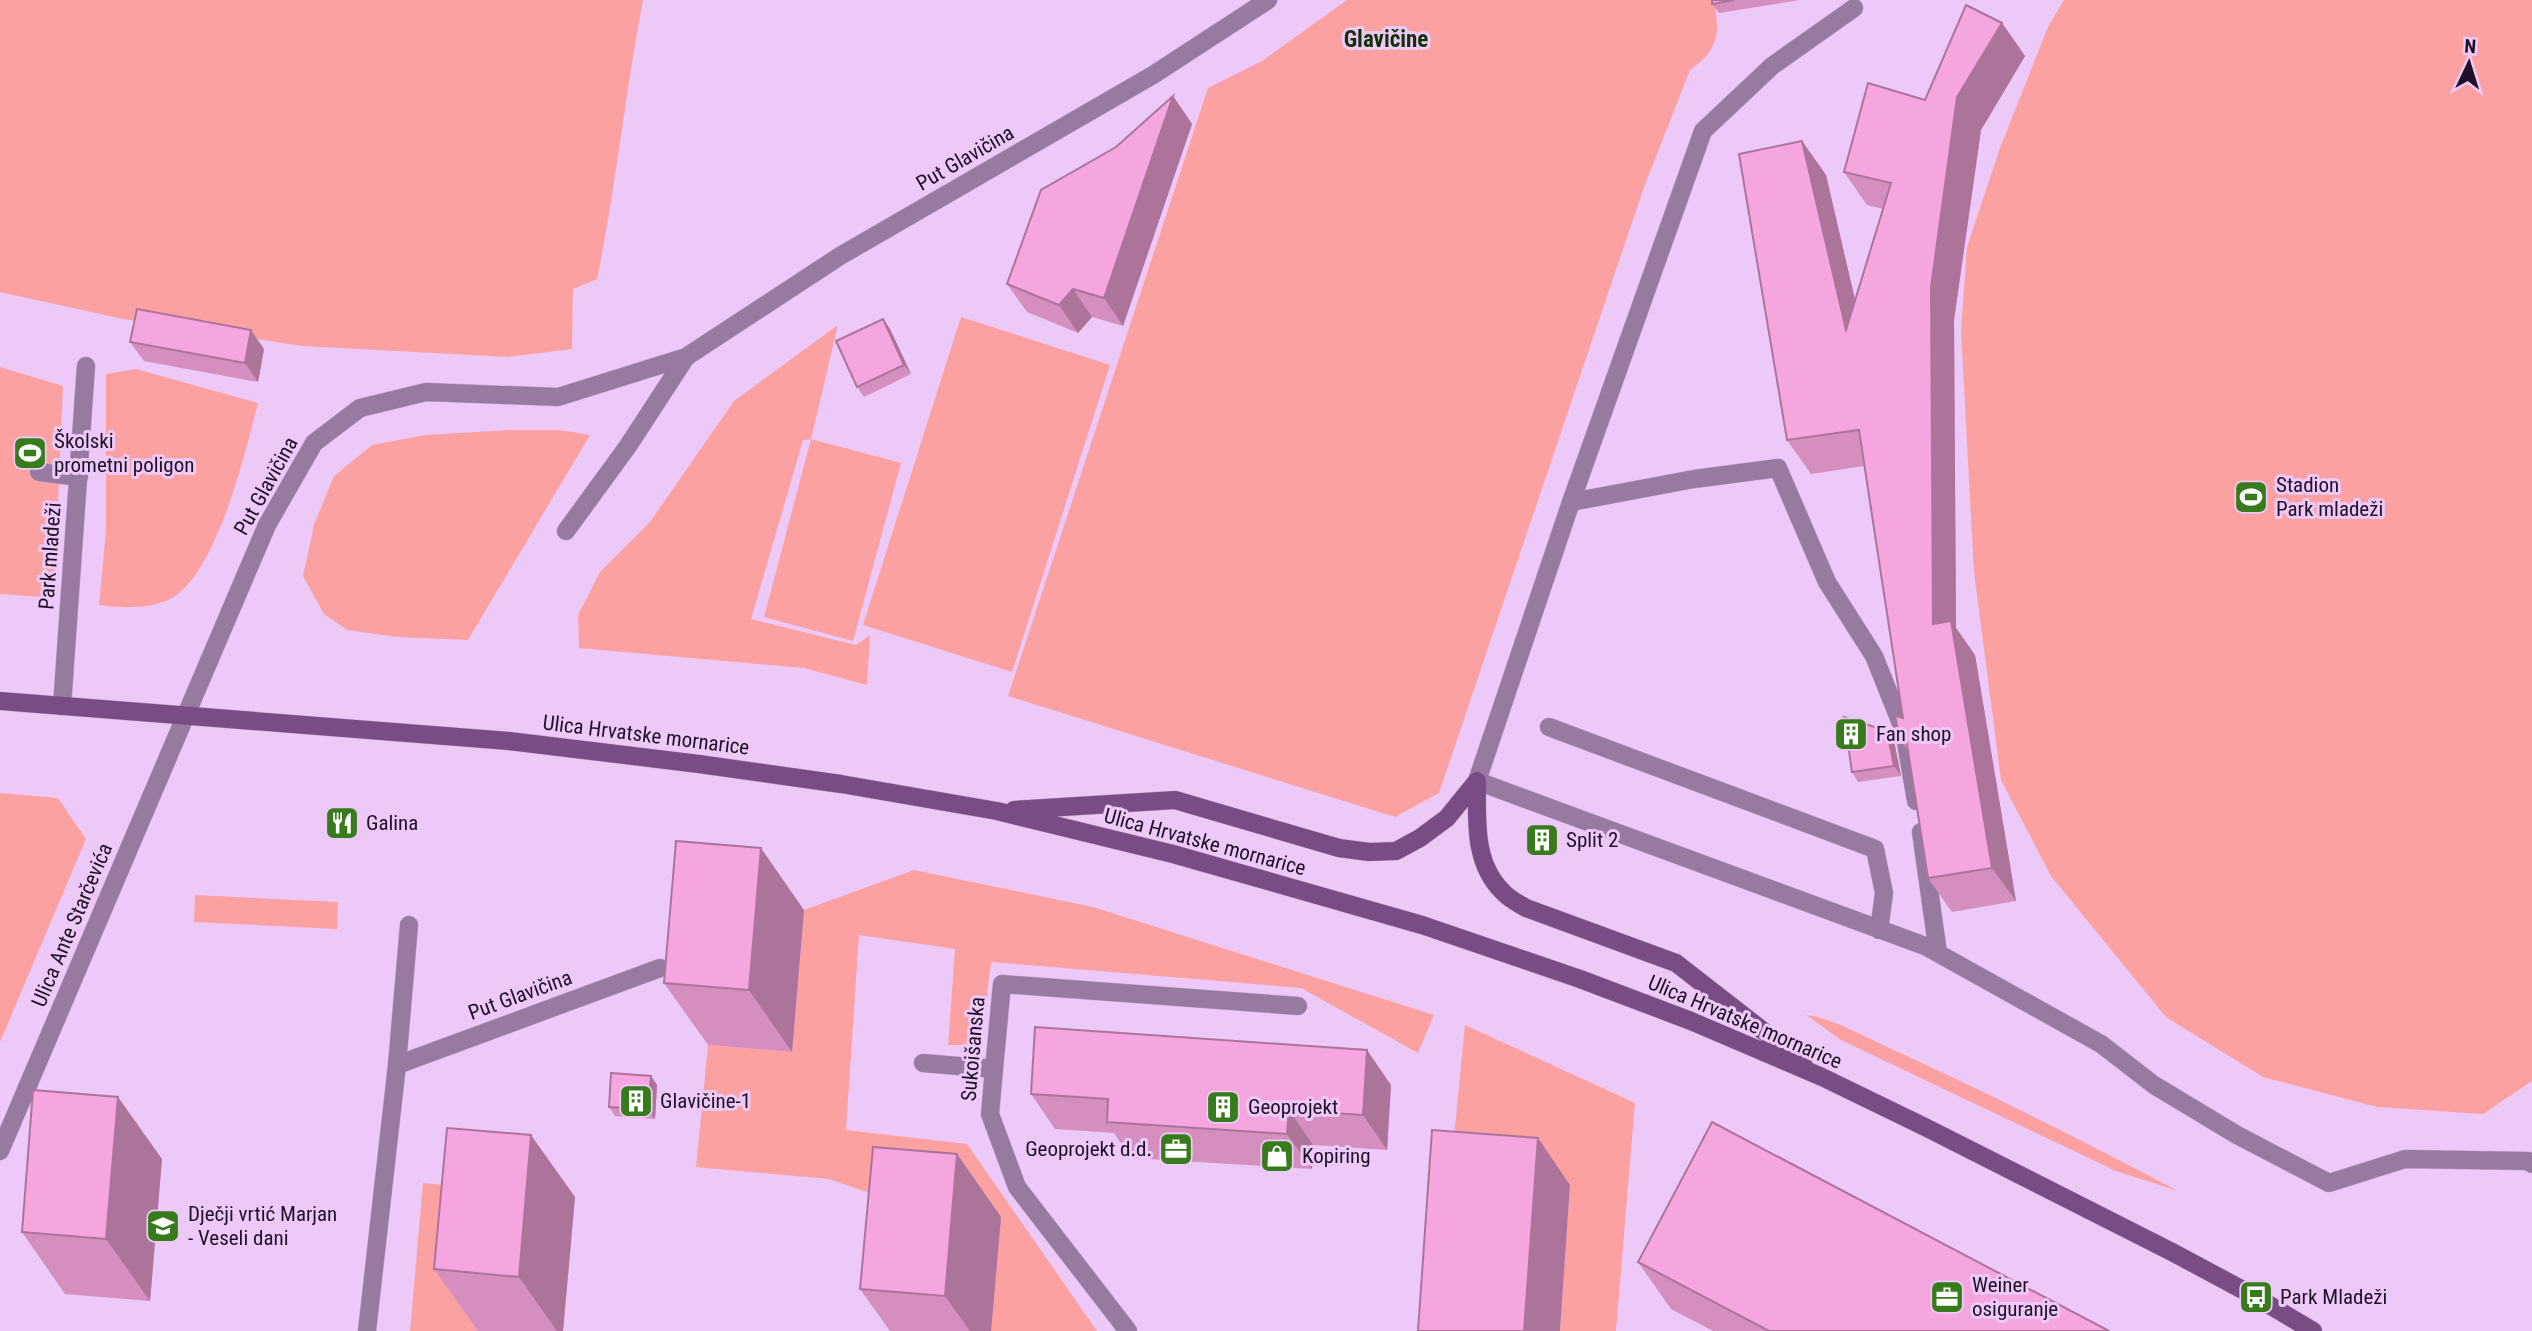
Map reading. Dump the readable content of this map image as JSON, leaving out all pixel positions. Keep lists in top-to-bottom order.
{
  "streets": {
    "main road": ["Ulica Hrvatske mornarice"],
    "street": [
      "Put Glavičina",
      "Park mladeži",
      "Ulica Ante Starčevića",
      "Sukoišanska"
    ]
  },
  "crossings": [
    ["Put Glavičina", "Ulica Hrvatske mornarice"],
    ["Put Glavičina", "Ulica Ante Starčevića"],
    ["Park mladeži", "Ulica Hrvatske mornarice"],
    ["Ulica Hrvatske mornarice", "Ulica Ante Starčevića"]
  ],
  "districts": ["Glavičine"],
  "places": {
    "sports": ["Školski prometni poligon", "Stadion Park mladeži"],
    "building": [
      "Fan shop",
      "Split 2",
      "Glavičine-1",
      "Geoprojekt"
    ],
    "restaurant": ["Galina"],
    "office": ["Geoprojekt d.d.", "Weiner osiguranje"],
    "shop": ["Kopiring"],
    "school or university": ["Dječji vrtić Marjan - Veseli dani"],
    "bus stop": ["Park Mladeži"]
  },
  "north": "top"
}
